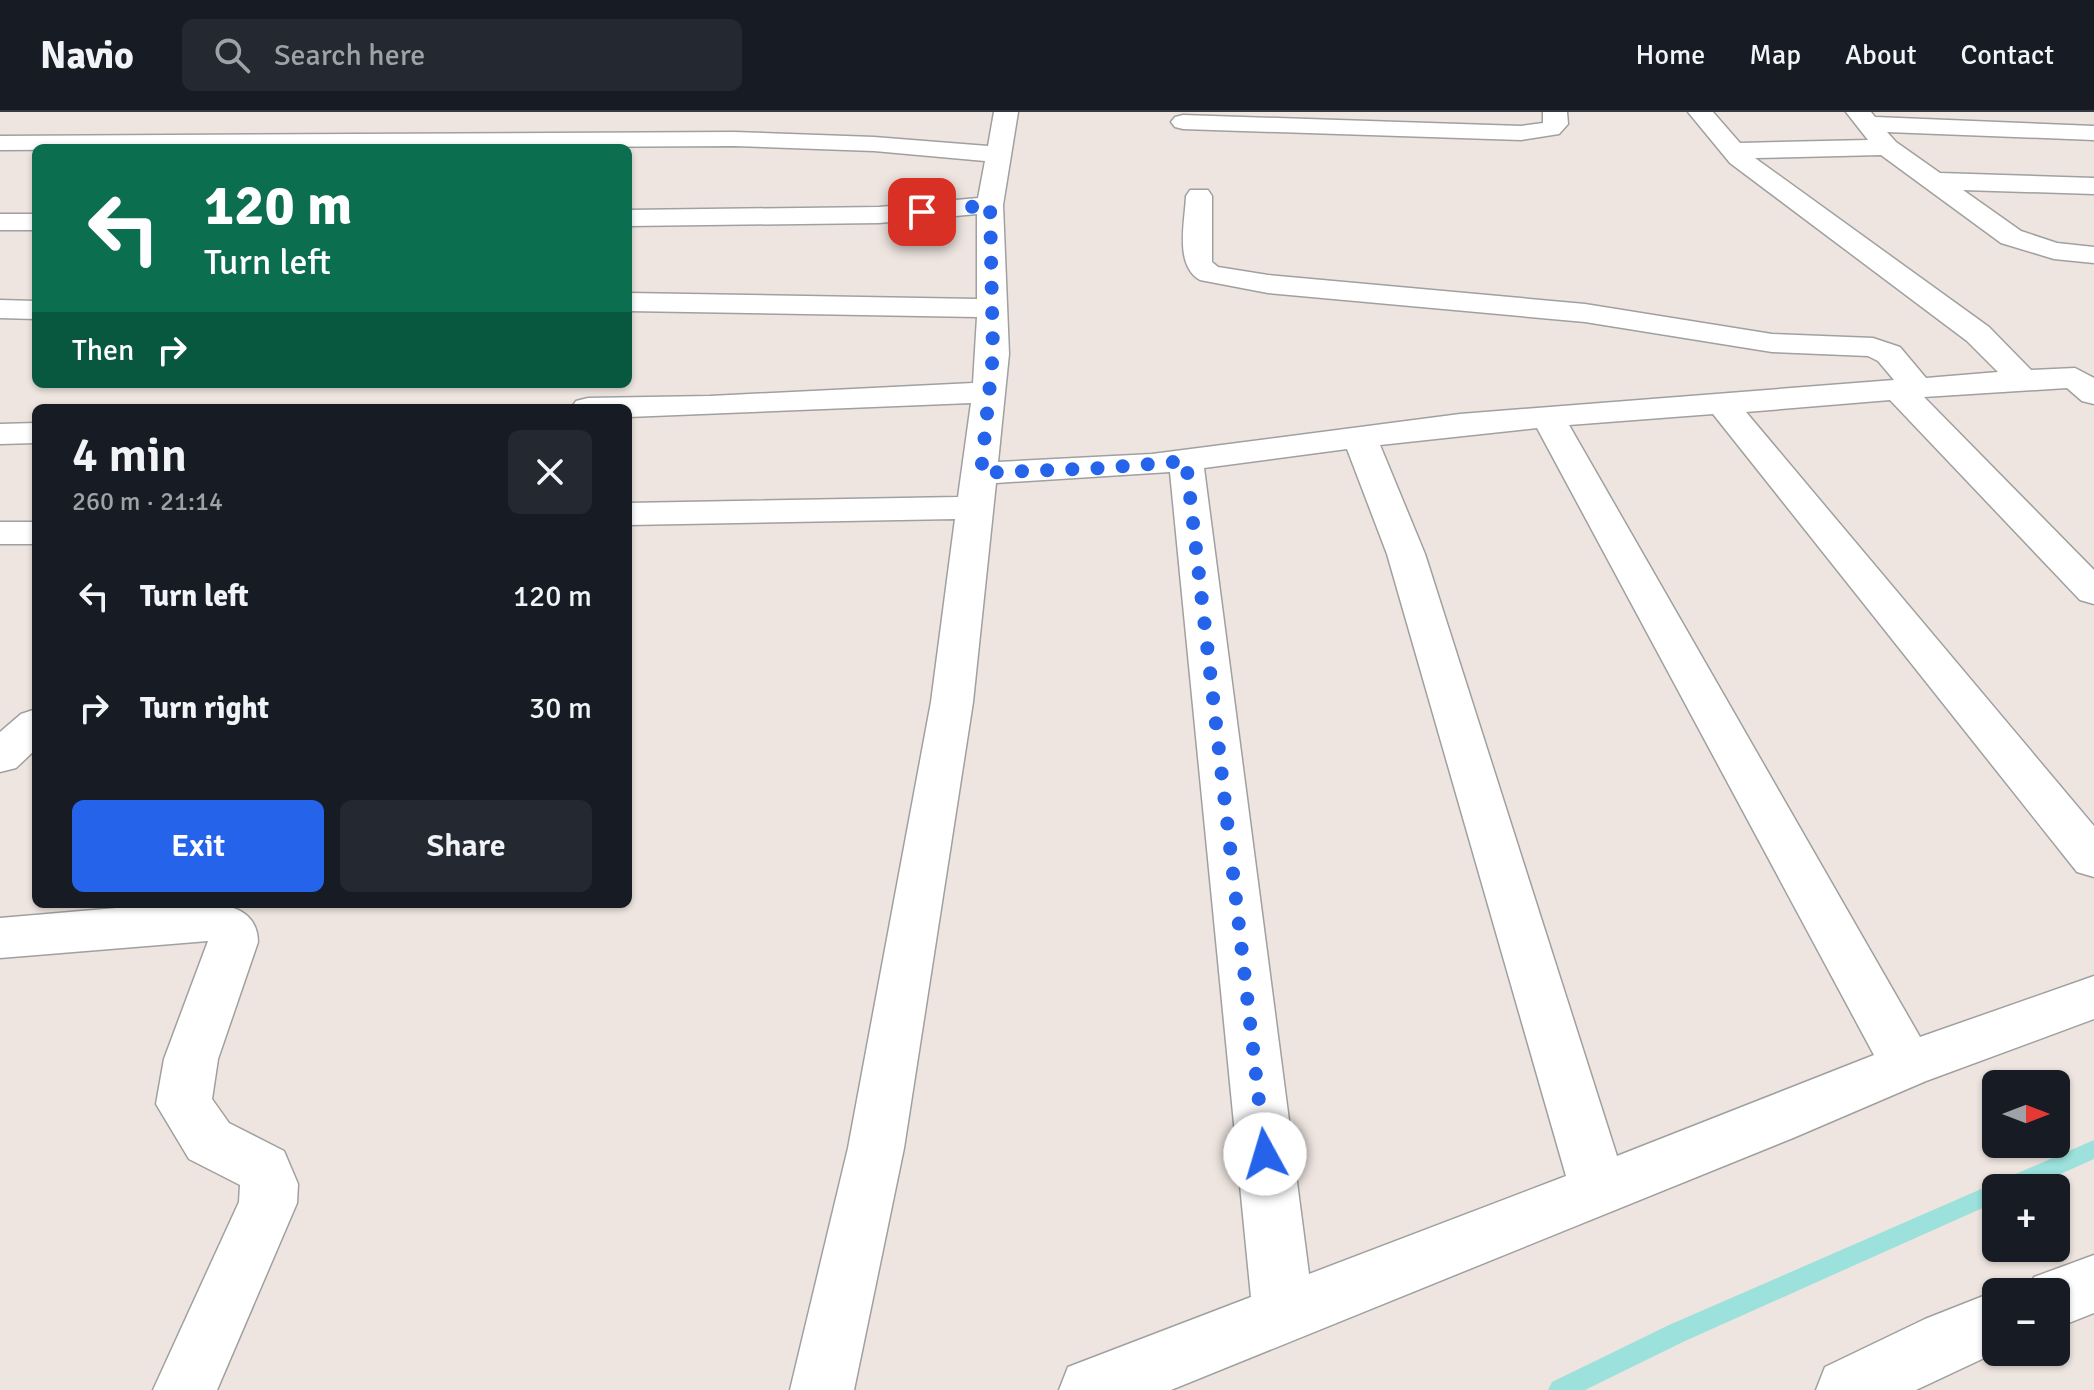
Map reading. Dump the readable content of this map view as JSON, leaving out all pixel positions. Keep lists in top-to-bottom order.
{
  "north": "right",
  "page": {
    "header": "Navio",
    "search": "Search here",
    "nav": [
      "Home",
      "Map",
      "About",
      "Contact"
    ],
    "turn": ["120 m", "Turn left"],
    "then": "Then",
    "heading": ["4 min", "260 m · 21:14"],
    "list": [
      {
        "name": "Turn left",
        "value": "120 m"
      },
      {
        "name": "Turn right",
        "value": "30 m"
      }
    ],
    "buttons": ["Exit", "Share"],
    "map_buttons": ["+", "−"]
  }
}
